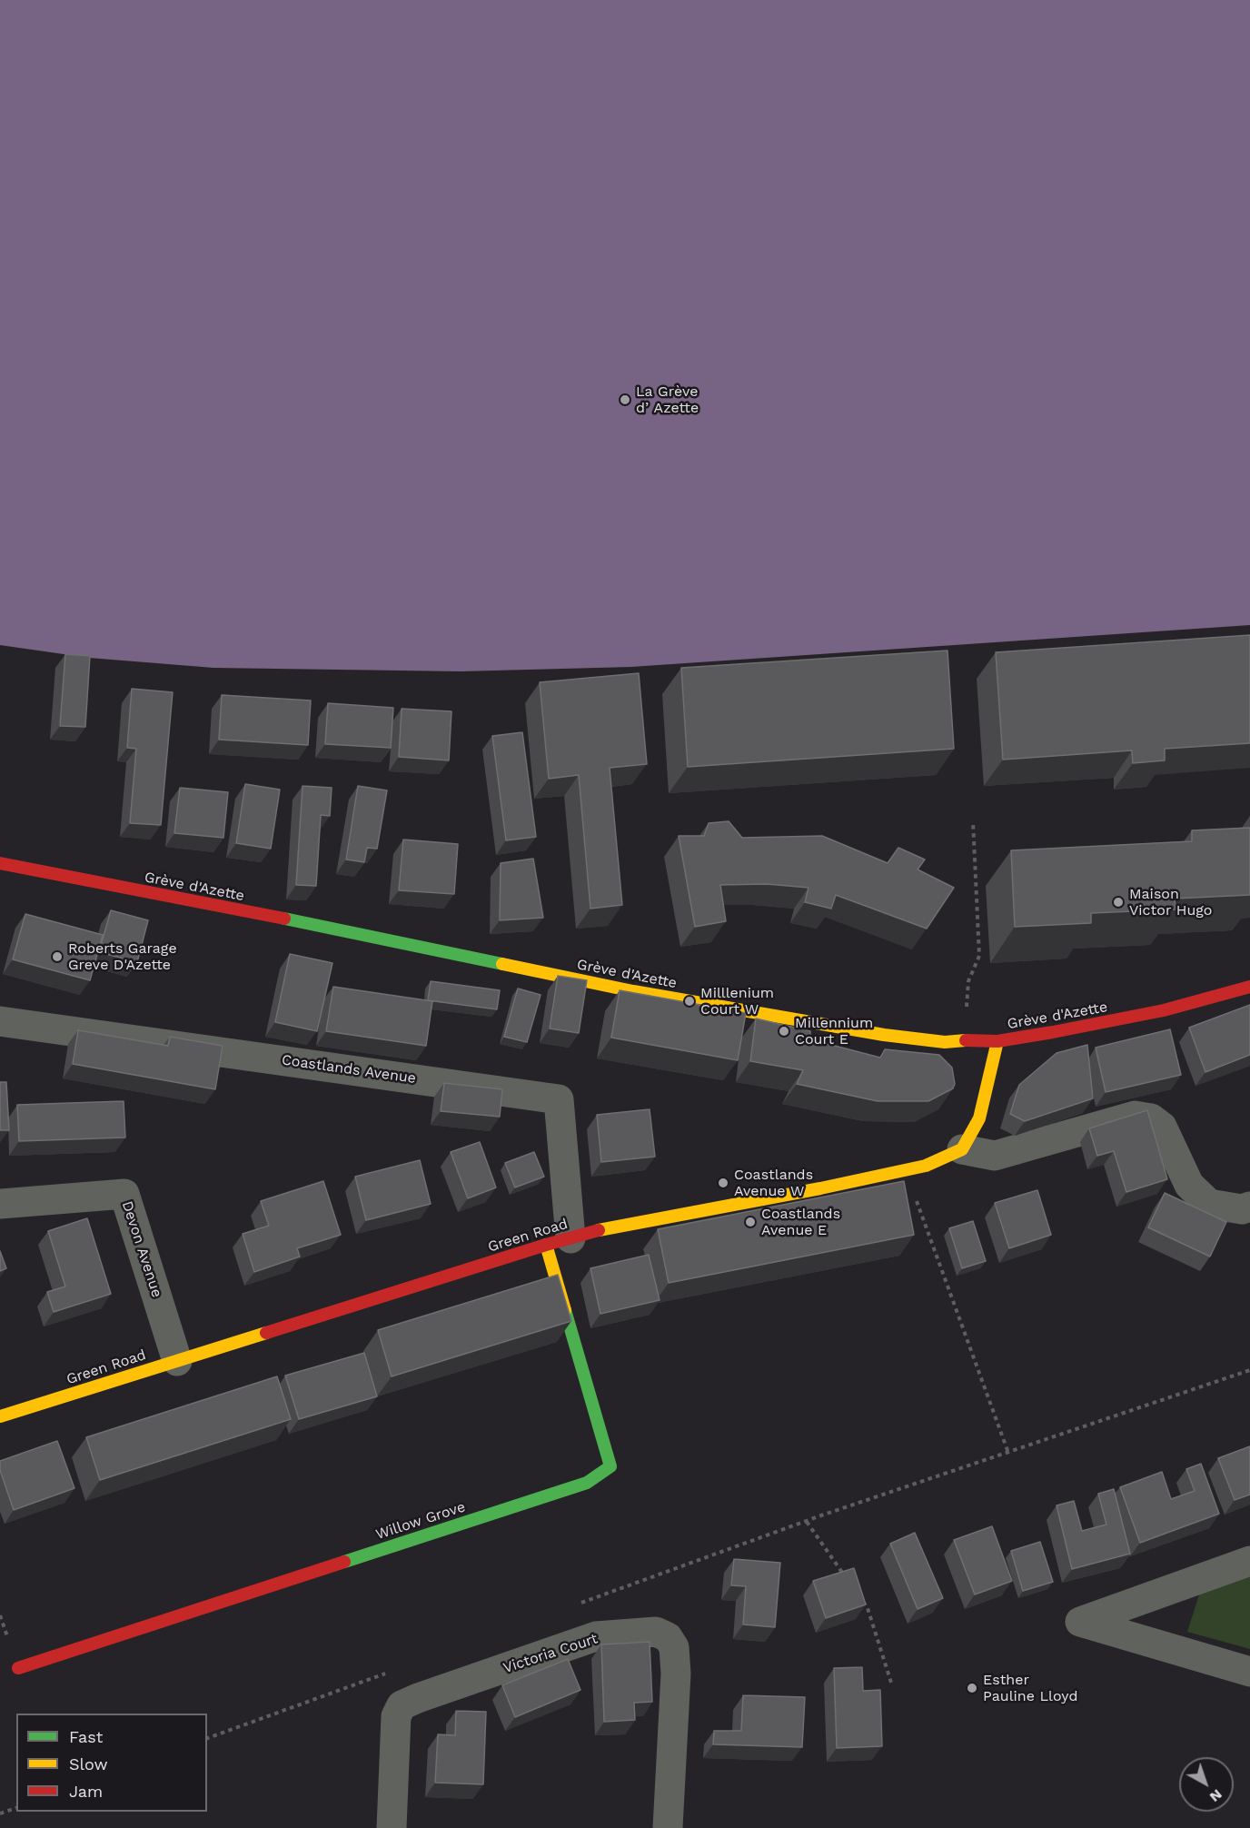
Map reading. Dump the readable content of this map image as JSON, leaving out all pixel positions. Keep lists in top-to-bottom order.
{
  "streets": {
    "main road": ["Grève d'Azette", "Green Road", "Willow Grove"],
    "street": ["Coastlands Avenue", "Devon Avenue", "Victoria Court"]
  },
  "crossings": [
    ["Coastlands Avenue", "Green Road"],
    ["Coastlands Avenue", "Willow Grove"],
    ["Green Road", "Devon Avenue"],
    ["Green Road", "Willow Grove"]
  ],
  "places": [
    "La Grève d’ Azette",
    "Maison Victor Hugo",
    "Roberts Garage Greve D'Azette",
    "Milllenium Court W",
    "Millennium Court E",
    "Coastlands Avenue W",
    "Coastlands Avenue E",
    "Esther Pauline Lloyd"
  ],
  "legend": ["Fast", "Slow", "Jam"],
  "north": "bottom right"
}
